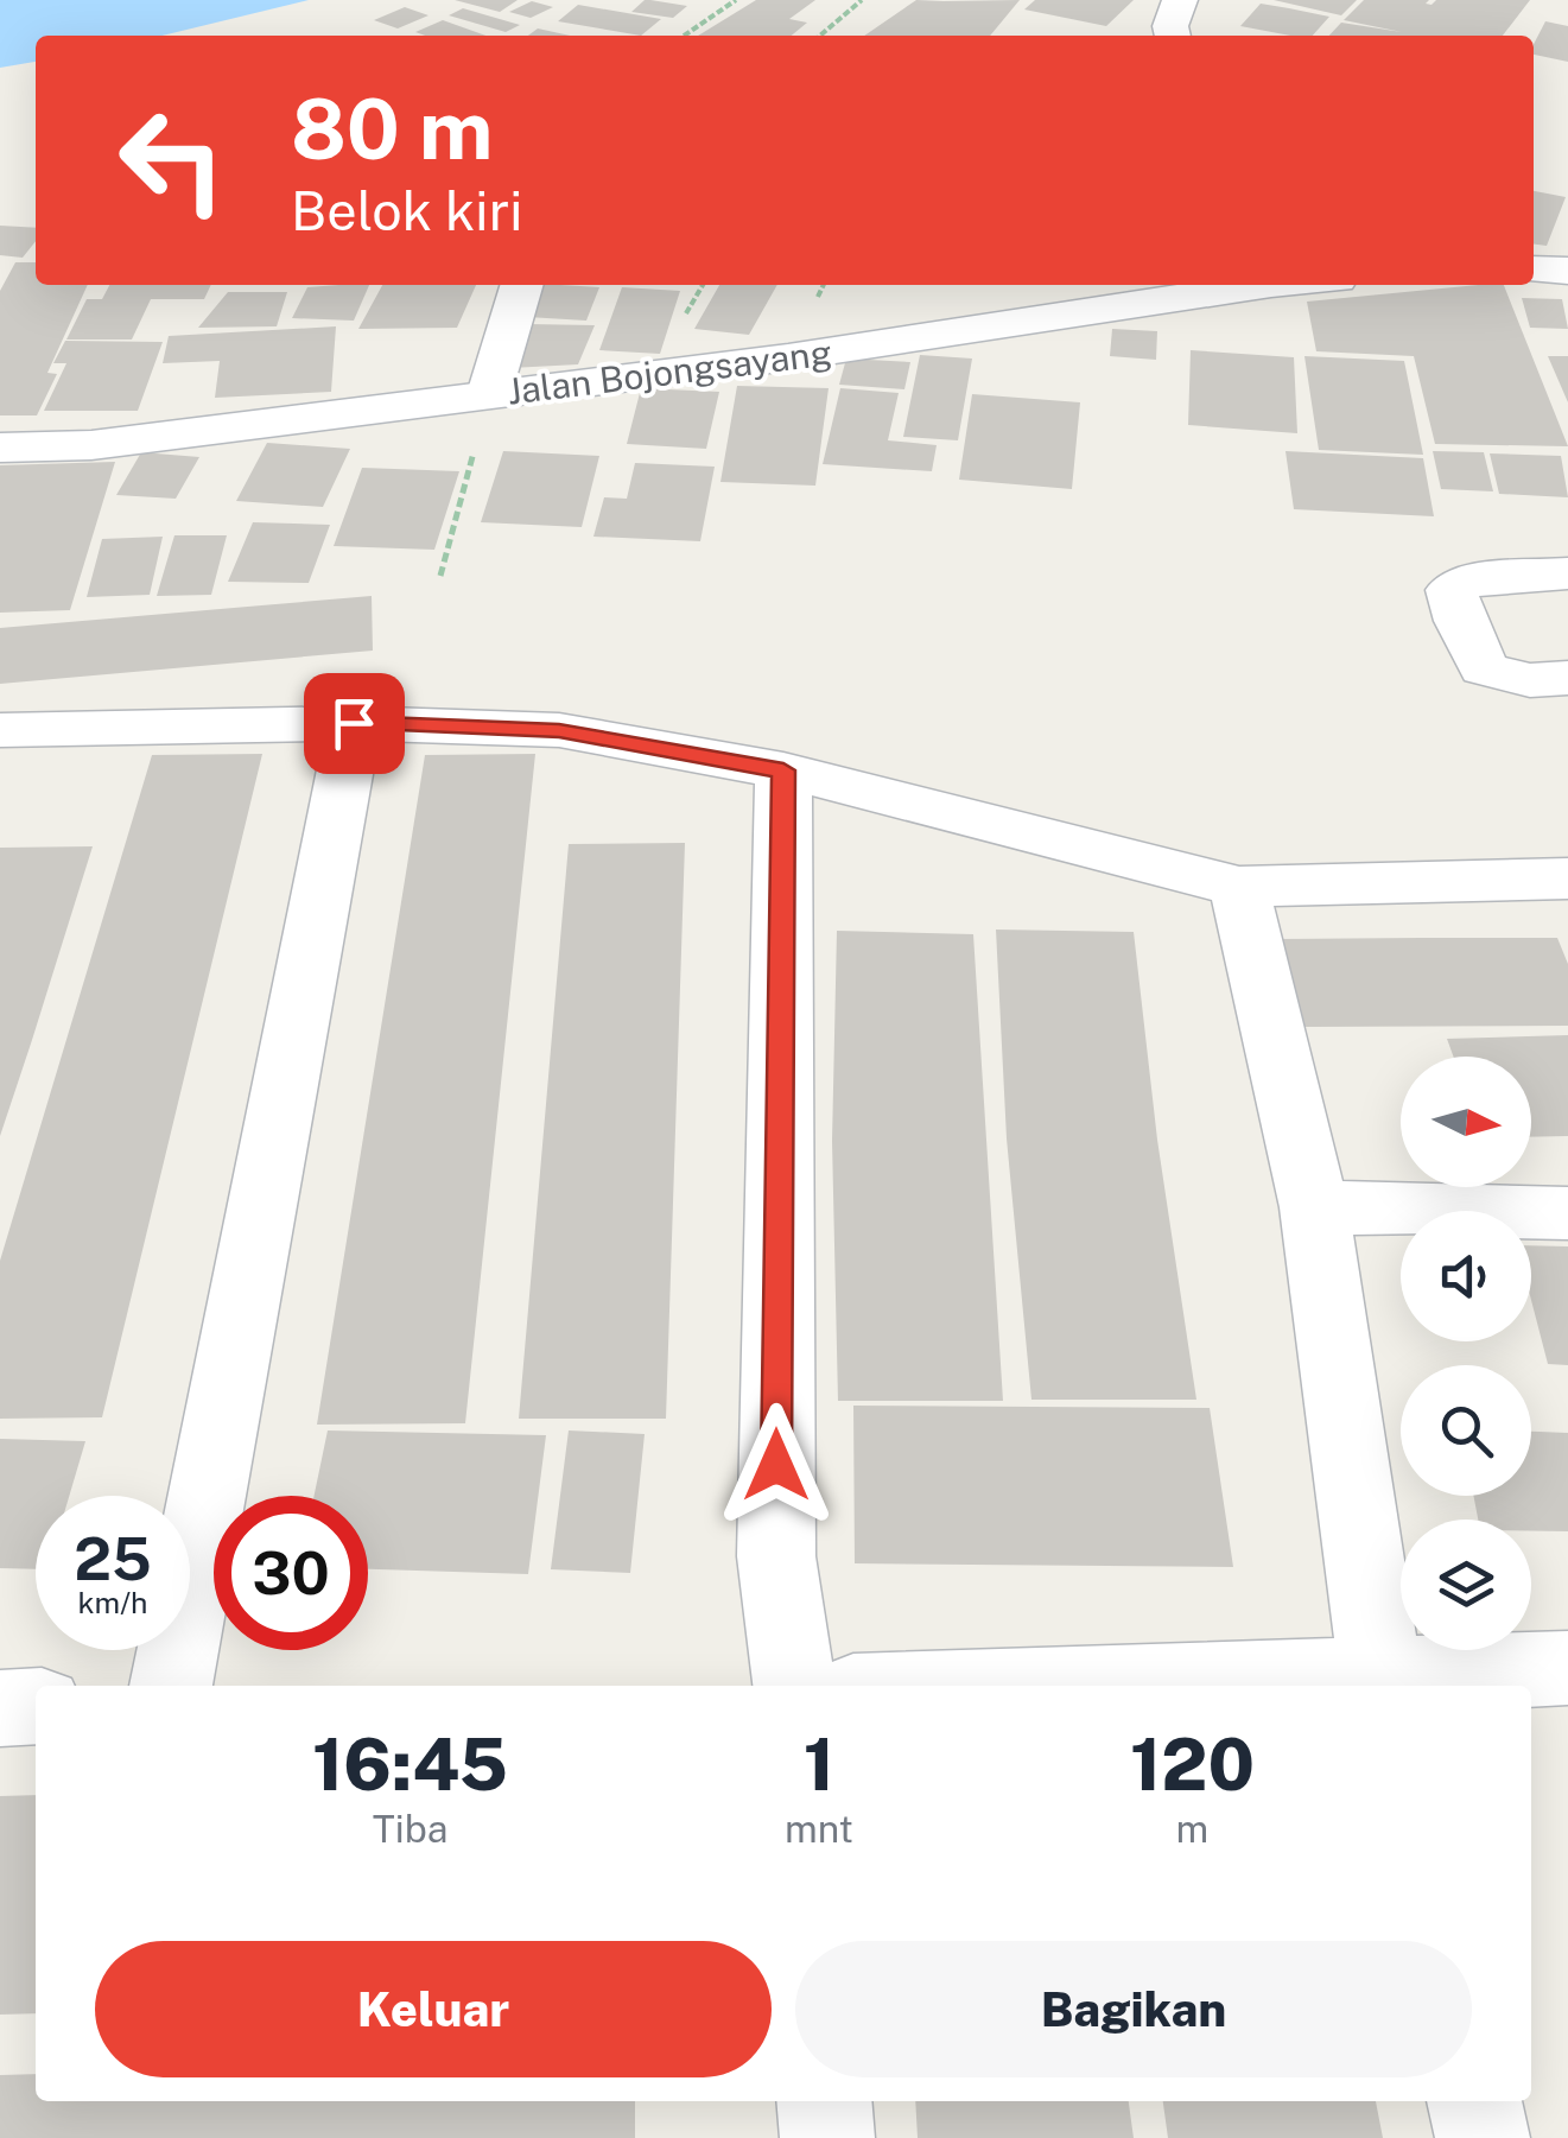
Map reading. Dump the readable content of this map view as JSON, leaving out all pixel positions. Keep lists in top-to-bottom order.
{
  "streets": {
    "street": ["Jalan Bojongsayang"]
  },
  "north": "right",
  "page": {
    "turn": ["80 m", "Belok kiri"],
    "speed": "25 km/h",
    "limit": "30",
    "eta": [
      "16:45",
      "Tiba",
      "1",
      "mnt",
      "120",
      "m"
    ],
    "buttons": ["Keluar", "Bagikan"]
  }
}
